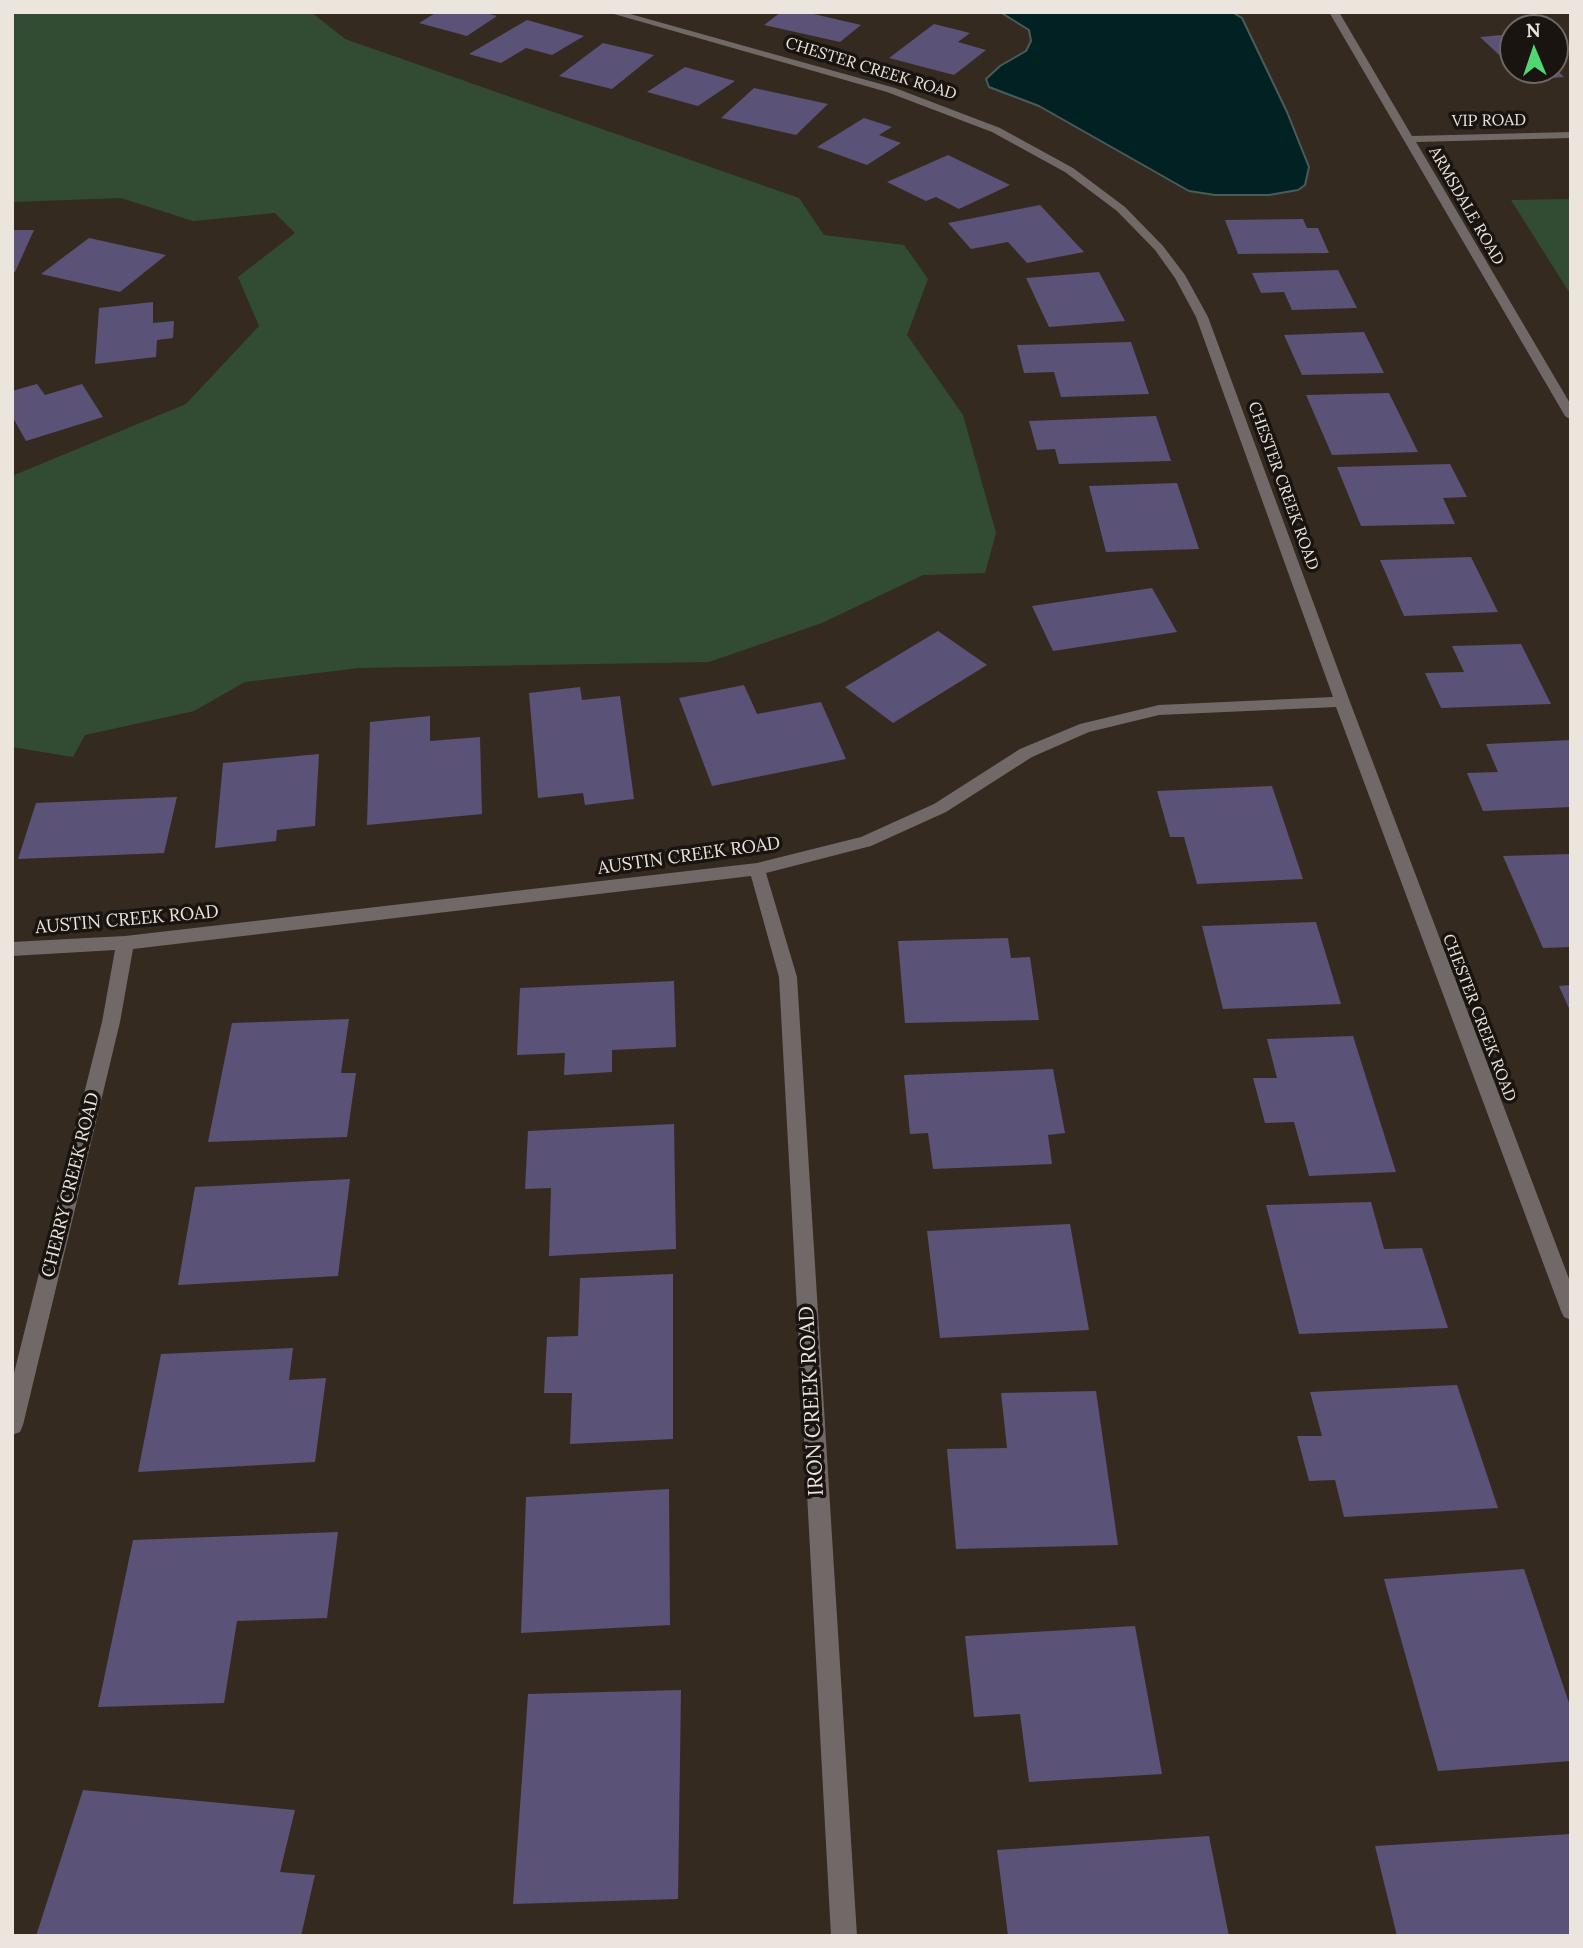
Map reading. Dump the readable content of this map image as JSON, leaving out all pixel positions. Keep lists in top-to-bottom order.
{
  "streets": {
    "street": [
      "CHESTER CREEK ROAD",
      "VIP ROAD",
      "ARMSDALE ROAD",
      "AUSTIN CREEK ROAD",
      "CHERRY CREEK ROAD",
      "IRON CREEK ROAD"
    ]
  },
  "crossings": [
    ["CHESTER CREEK ROAD", "AUSTIN CREEK ROAD"],
    ["VIP ROAD", "ARMSDALE ROAD"],
    ["AUSTIN CREEK ROAD", "CHERRY CREEK ROAD"],
    ["AUSTIN CREEK ROAD", "IRON CREEK ROAD"]
  ],
  "north": "top"
}
